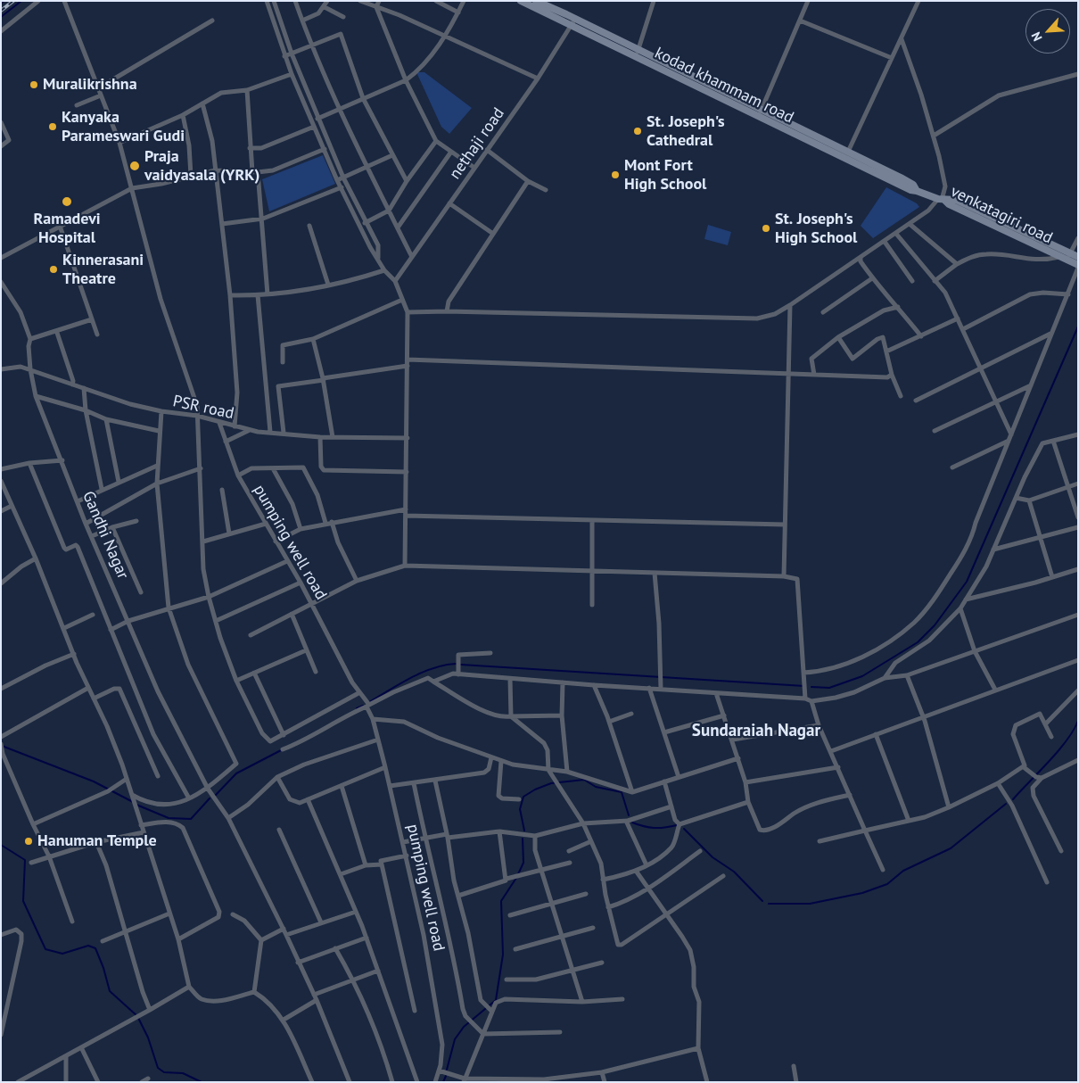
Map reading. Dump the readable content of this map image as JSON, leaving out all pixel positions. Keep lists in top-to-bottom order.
{
  "streets": {
    "main road": ["kodad khammam road", "venkatagiri road"],
    "street": [
      "nethaji road",
      "PSR road",
      "Gandhi Nagar",
      "pumping well road"
    ]
  },
  "crossings": [
    ["kodad khammam road", "nethaji road"],
    ["kodad khammam road", "venkatagiri road"],
    ["PSR road", "Gandhi Nagar"],
    ["PSR road", "pumping well road"]
  ],
  "districts": ["Sundaraiah Nagar"],
  "places": [
    "Muralikrishna",
    "Kanyaka Parameswari Gudi",
    "St. Joseph's Cathedral",
    "Praja vaidyasala (YRK)",
    "Mont Fort High School",
    "Ramadevi Hospital",
    "St. Joseph's High School",
    "Kinnerasani Theatre",
    "Hanuman Temple"
  ],
  "north": "bottom left"
}
